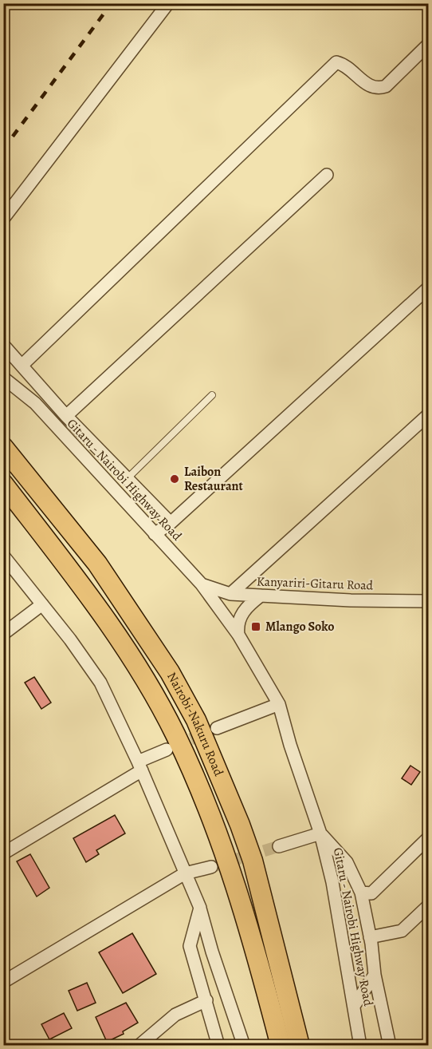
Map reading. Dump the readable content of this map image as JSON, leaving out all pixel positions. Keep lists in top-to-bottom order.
{
  "streets": {
    "highway": ["Nairobi-Nakuru Road"],
    "street": ["Gitaru - Nairobi Highway Road", "Kanyariri-Gitaru Road"]
  },
  "crossings": [
    ["Gitaru - Nairobi Highway Road", "Kanyariri-Gitaru Road"]
  ],
  "places": {
    "other": ["Laibon Restaurant"],
    "transit": ["Mlango Soko"]
  }
}
